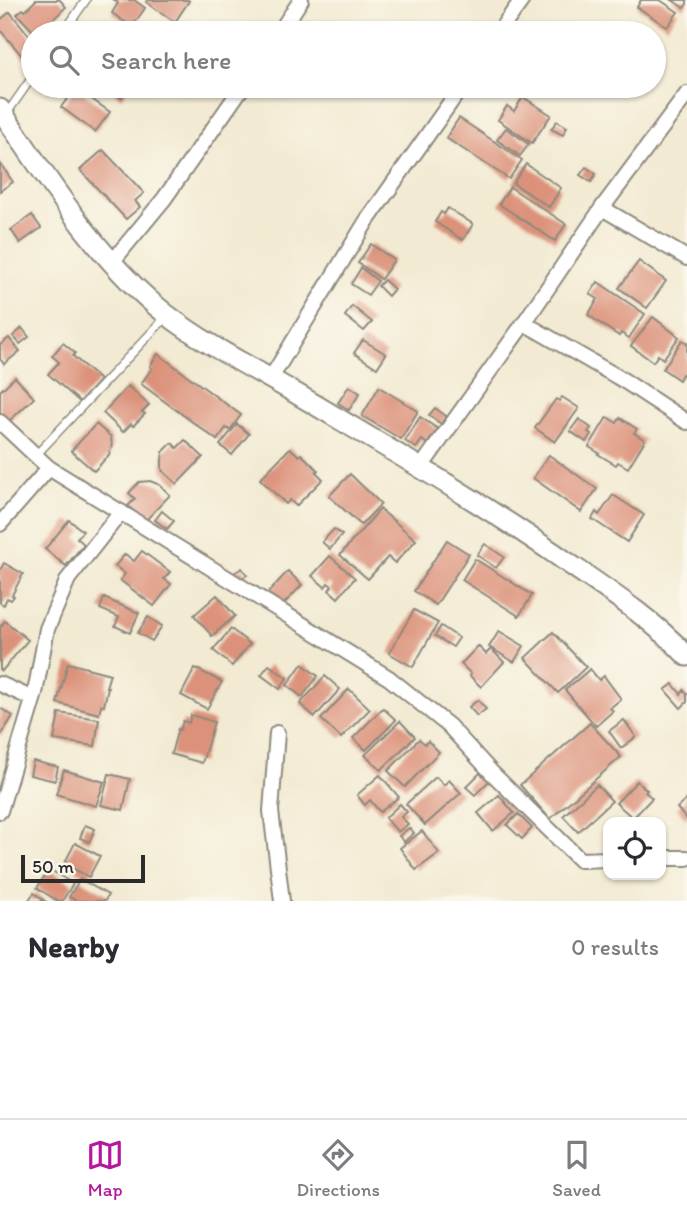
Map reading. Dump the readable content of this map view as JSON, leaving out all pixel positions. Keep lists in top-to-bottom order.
{
  "scale_bar": "50 m",
  "page": {
    "search": "Search here",
    "scale": "50 m",
    "heading": ["Nearby", "0 results"],
    "nav": ["Map", "Directions", "Saved"]
  }
}
